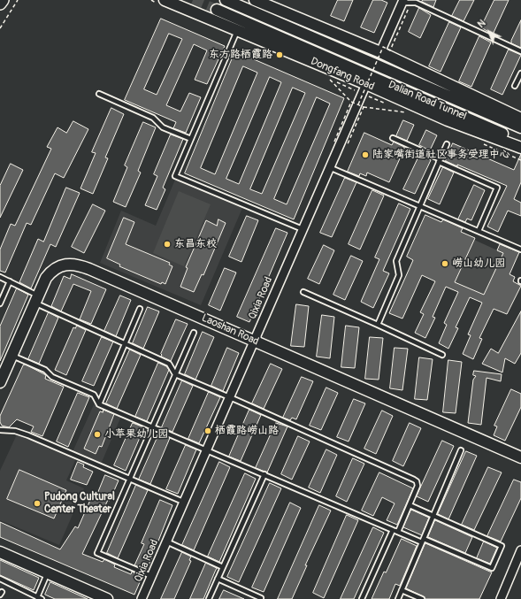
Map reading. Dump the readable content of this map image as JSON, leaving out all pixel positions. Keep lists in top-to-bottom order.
{
  "streets": {
    "main road": ["Dongfang Road", "Dalian Road Tunnel", "Laoshan Road"],
    "street": ["Qixia Road"]
  },
  "crossings": [
    ["Dongfang Road", "Qixia Road"],
    ["Qixia Road", "Laoshan Road"]
  ],
  "places": [
    "东方路栖霞路",
    "陆家嘴街道社区事务受理中心",
    "东昌东校",
    "崂山幼儿园",
    "栖霞路崂山路",
    "小苹果幼儿园",
    "Pudong Cultural Center Theater"
  ],
  "north": "top left"
}
